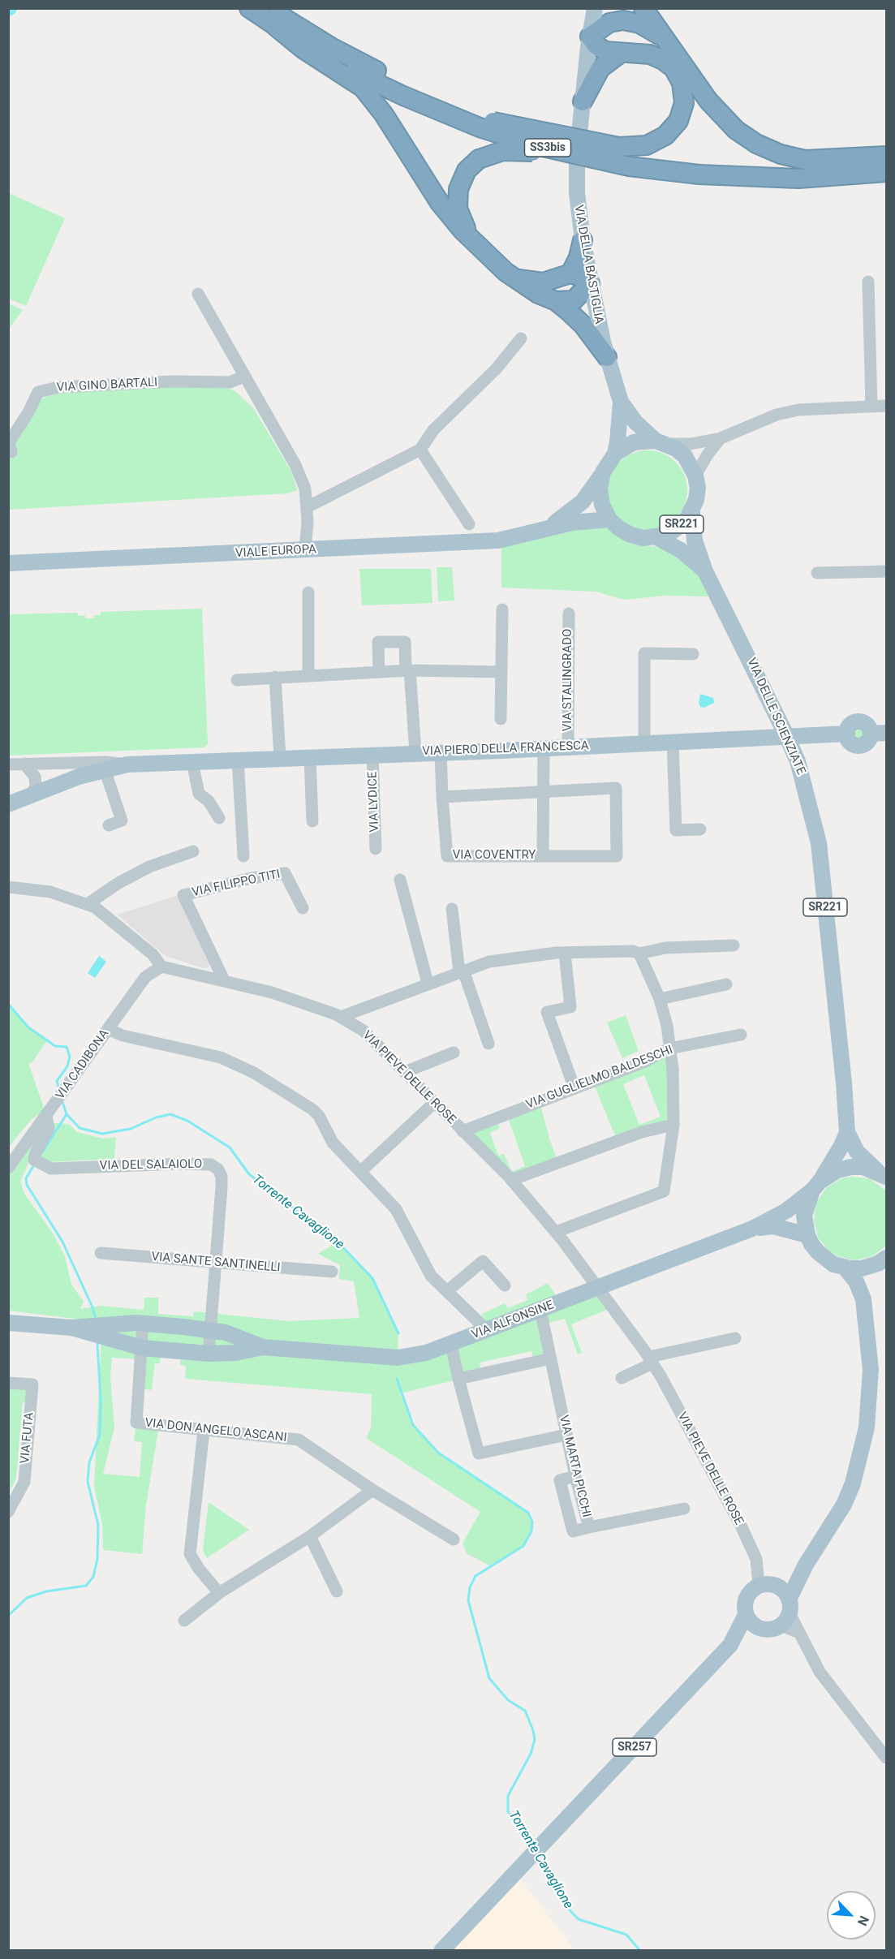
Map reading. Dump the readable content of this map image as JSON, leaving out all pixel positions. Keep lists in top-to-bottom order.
{
  "streets": {
    "highway": ["SS3bis"],
    "main road": [
      "VIA DELLA BASTIGLIA",
      "SR221",
      "VIALE EUROPA",
      "VIA DELLE SCIENZIATE",
      "VIA PIERO DELLA FRANCESCA",
      "VIA ALFONSINE",
      "SR257"
    ],
    "street": [
      "VIA GINO BARTALI",
      "VIA STALINGRADO",
      "VIA LYDICE",
      "VIA COVENTRY",
      "VIA FILIPPO TITI",
      "VIA CADIBONA",
      "VIA PIEVE DELLE ROSE",
      "VIA GUGLIELMO BALDESCHI",
      "VIA DEL SALAIOLO",
      "VIA SANTE SANTINELLI",
      "VIA DON ANGELO ASCANI",
      "VIA FUTA",
      "VIA MARTA PICCHI"
    ]
  },
  "crossings": [
    ["VIA DELLA BASTIGLIA", "SR221"],
    ["VIA DELLA BASTIGLIA", "VIALE EUROPA"],
    ["VIA DELLA BASTIGLIA", "VIA DELLE SCIENZIATE"],
    ["SR221", "VIALE EUROPA"],
    ["SR221", "VIA DELLE SCIENZIATE"],
    ["VIALE EUROPA", "VIA DELLE SCIENZIATE"],
    ["VIA STALINGRADO", "VIA PIERO DELLA FRANCESCA"],
    ["VIA DELLE SCIENZIATE", "VIA ALFONSINE"],
    ["VIA PIERO DELLA FRANCESCA", "VIA LYDICE"],
    ["VIA PIERO DELLA FRANCESCA", "VIA COVENTRY"],
    ["VIA FILIPPO TITI", "VIA PIEVE DELLE ROSE"],
    ["VIA CADIBONA", "VIA PIEVE DELLE ROSE"],
    ["VIA CADIBONA", "VIA DEL SALAIOLO"],
    ["VIA PIEVE DELLE ROSE", "VIA GUGLIELMO BALDESCHI"],
    ["VIA PIEVE DELLE ROSE", "VIA ALFONSINE"],
    ["VIA PIEVE DELLE ROSE", "SR257"],
    ["VIA DEL SALAIOLO", "VIA SANTE SANTINELLI"],
    ["VIA DEL SALAIOLO", "VIA ALFONSINE"],
    ["VIA ALFONSINE", "VIA DON ANGELO ASCANI"],
    ["VIA ALFONSINE", "VIA MARTA PICCHI"]
  ],
  "water": ["Torrente Cavaglione"],
  "north": "bottom right"
}
